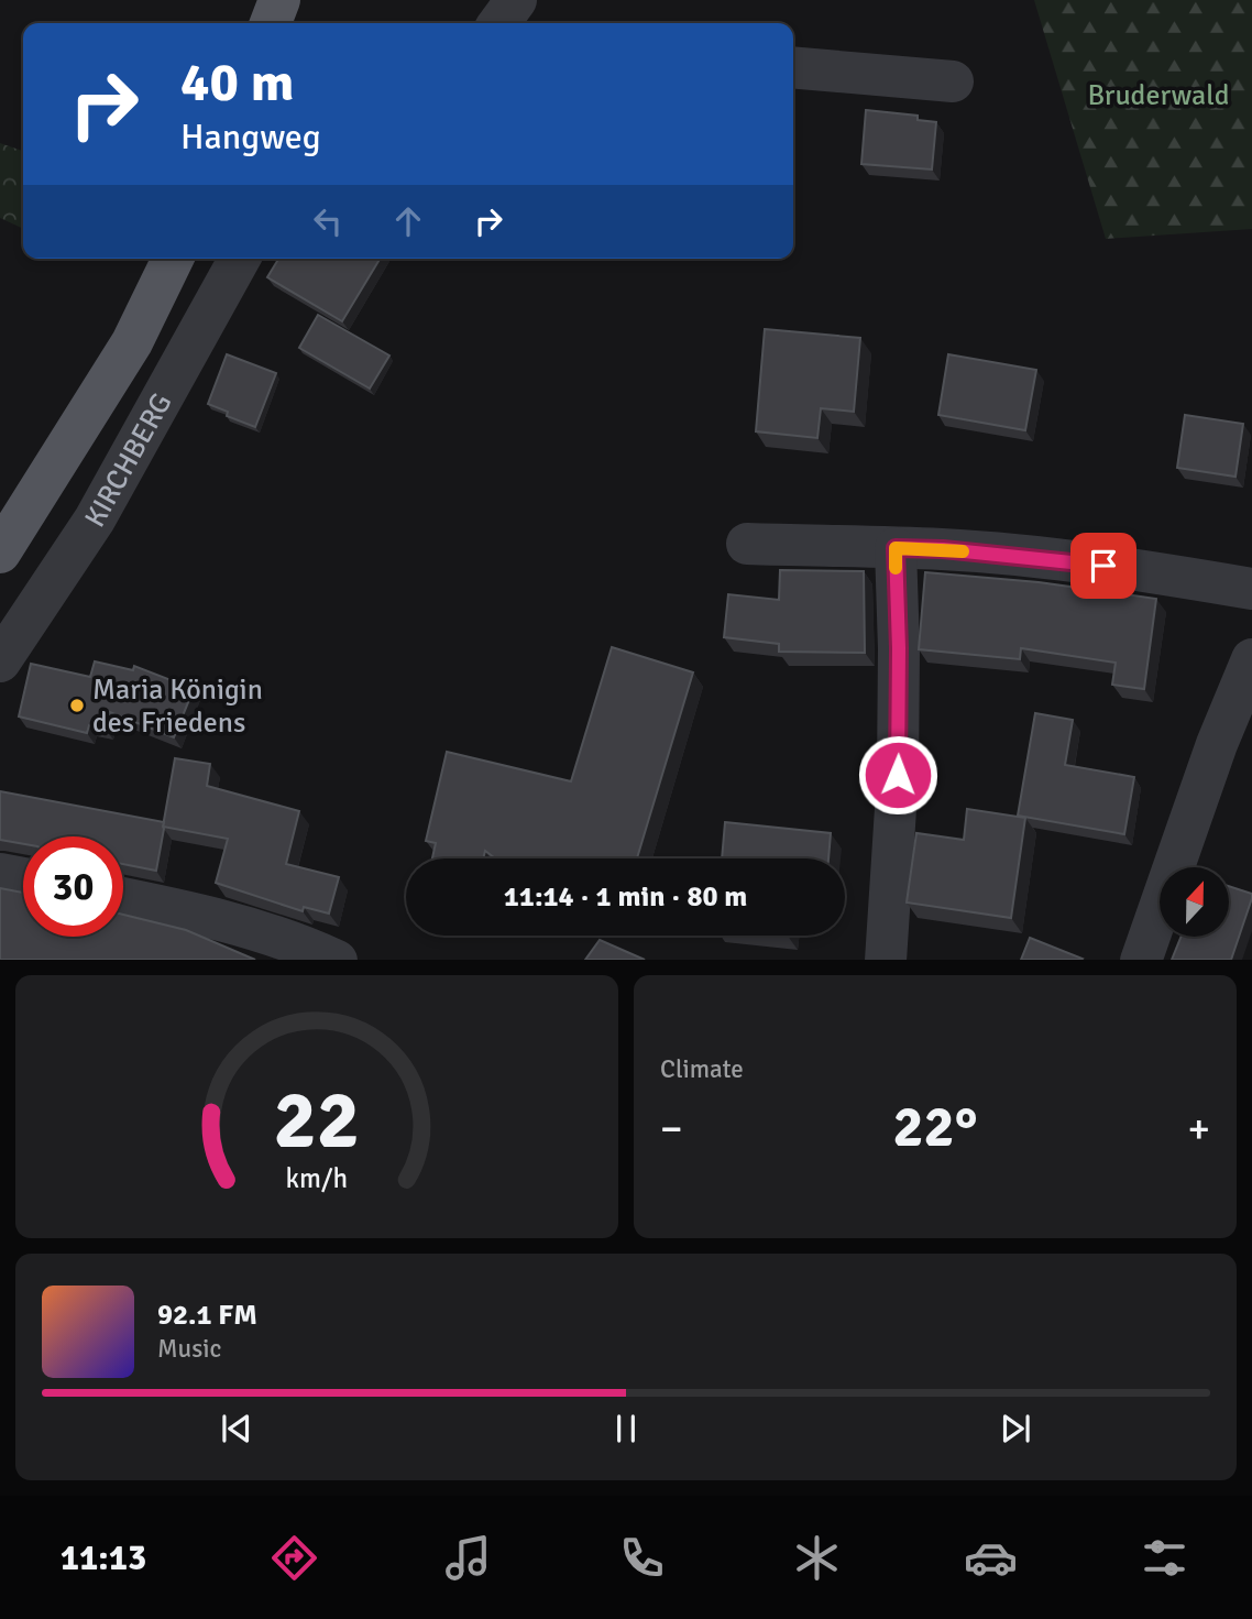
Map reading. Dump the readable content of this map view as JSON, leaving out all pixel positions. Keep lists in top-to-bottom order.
{
  "streets": {
    "street": ["KIRCHBERG"]
  },
  "parks": ["Bruderwald"],
  "places": ["Maria Königin des Friedens"],
  "north": "top",
  "page": {
    "turn": ["40 m", "Hangweg"],
    "limit": "30",
    "trip": "11:14 · 1 min · 80 m",
    "tile": "Climate",
    "heat": ["−", "22°", "+"],
    "song": ["92.1 FM", "Music"],
    "tabs": "11:13",
    "gauge": ["22", "km/h"]
  }
}
